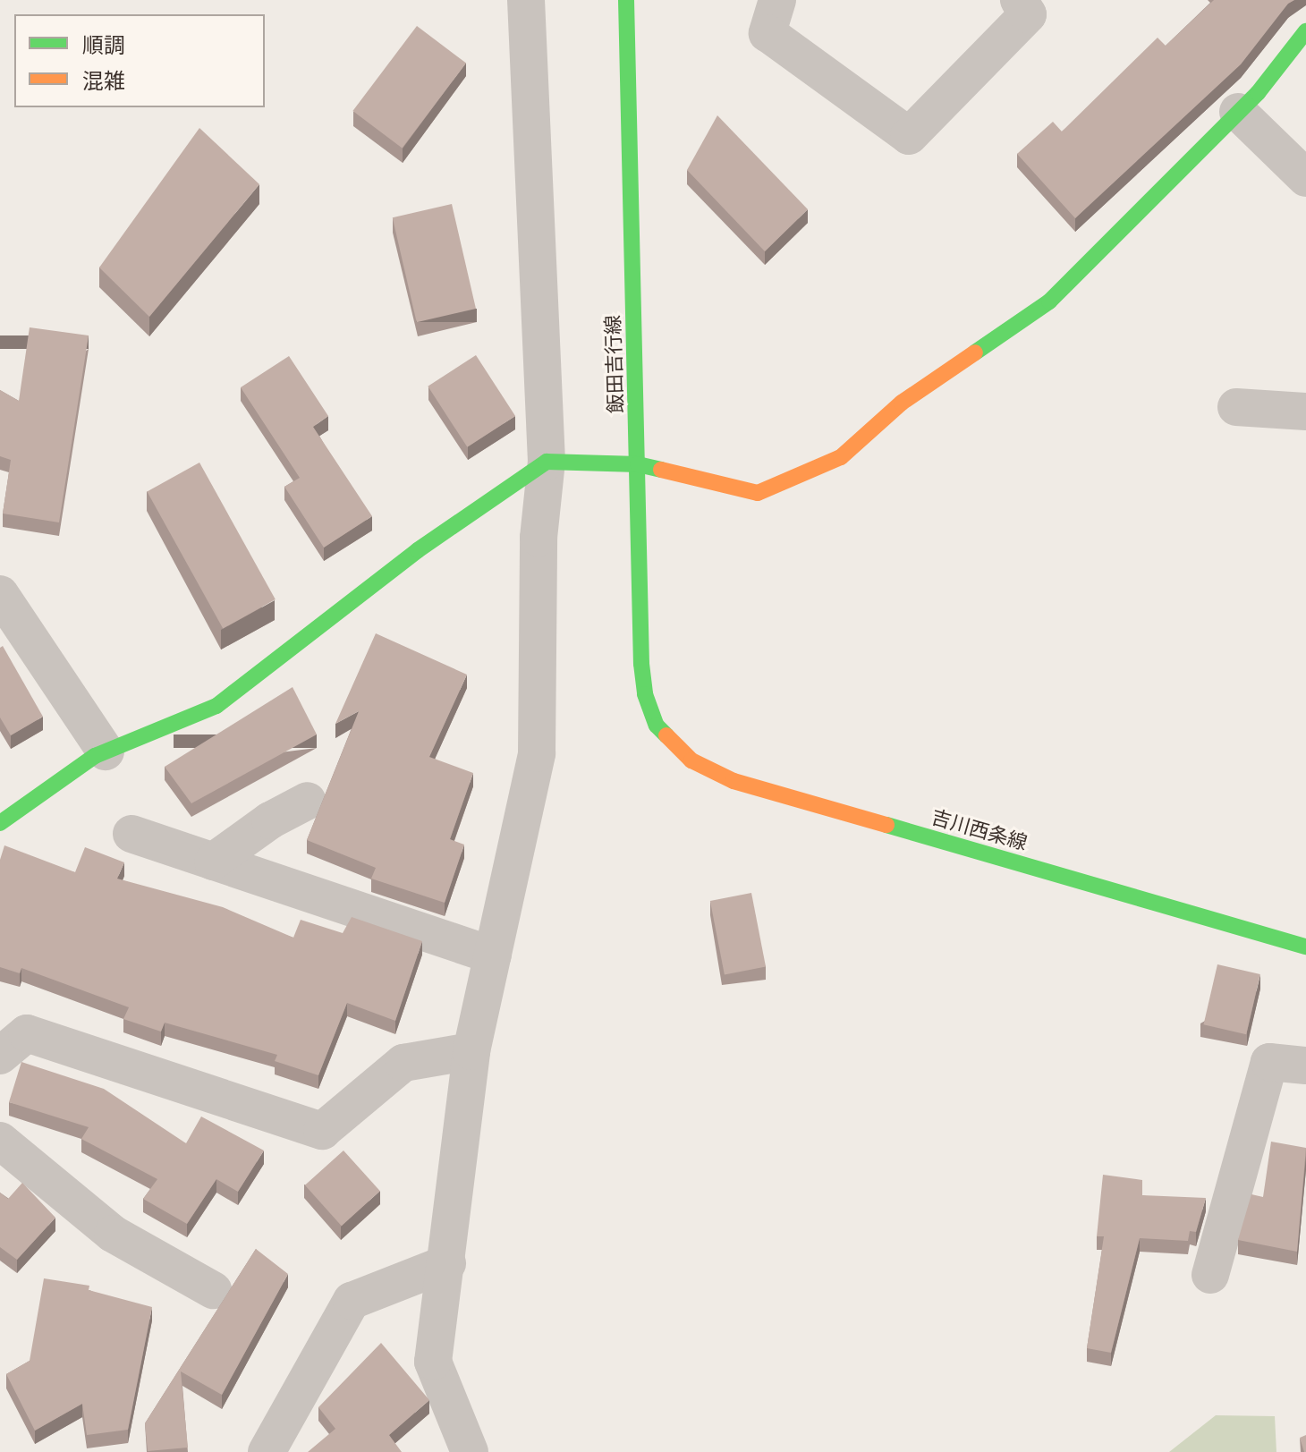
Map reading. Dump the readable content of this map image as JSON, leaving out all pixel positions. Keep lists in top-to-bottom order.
{
  "streets": {
    "street": ["飯田吉行線", "吉川西条線"]
  },
  "crossings": [
    ["飯田吉行線", "吉川西条線"]
  ],
  "legend": ["順調", "混雑"]
}
